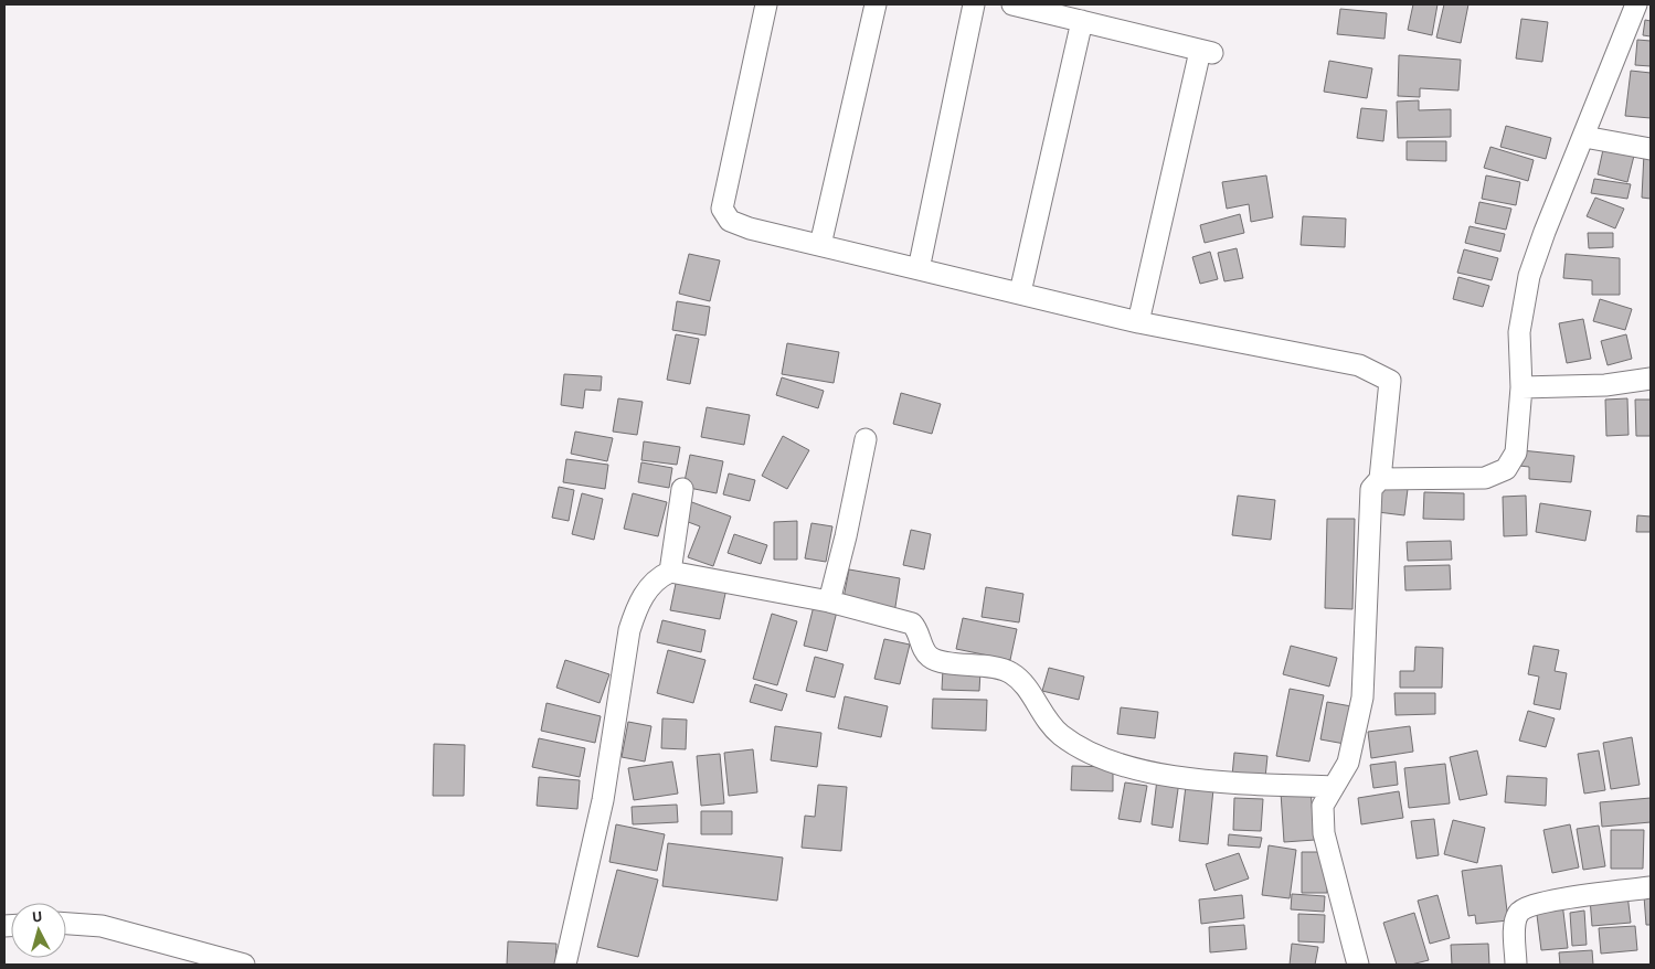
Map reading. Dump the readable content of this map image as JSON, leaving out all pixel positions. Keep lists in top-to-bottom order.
{
  "north": "top"
}
